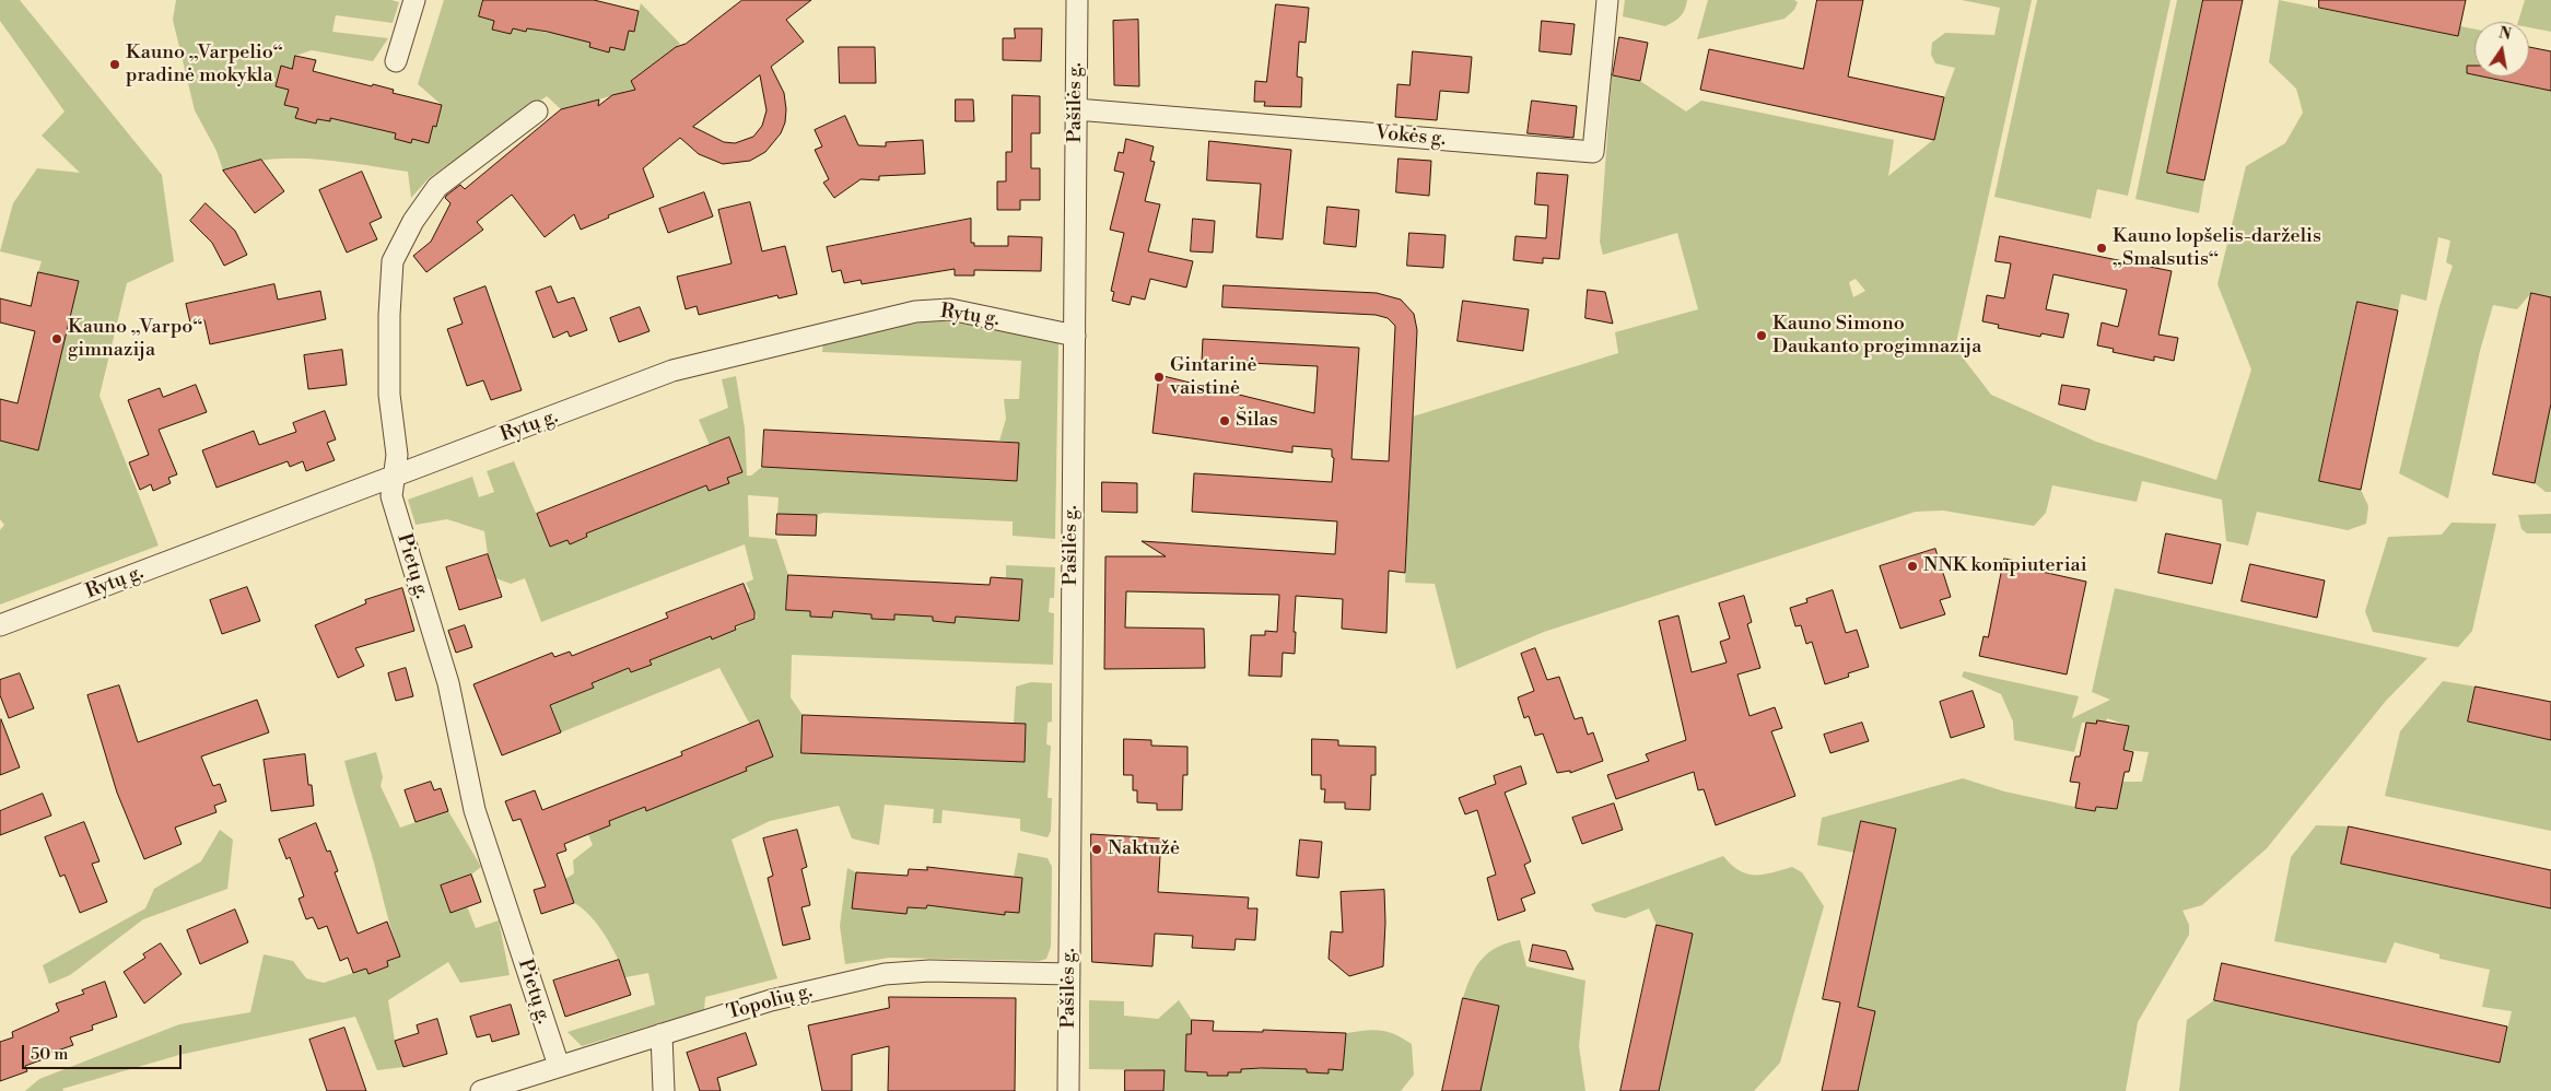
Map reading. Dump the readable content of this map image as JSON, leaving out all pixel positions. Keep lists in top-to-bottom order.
{
  "streets": {
    "street": [
      "Pašilės g.",
      "Vokės g.",
      "Rytų g.",
      "Pietų g.",
      "Topolių g."
    ]
  },
  "crossings": [
    ["Pašilės g.", "Vokės g."],
    ["Pašilės g.", "Rytų g."],
    ["Pašilės g.", "Topolių g."],
    ["Rytų g.", "Pietų g."],
    ["Pietų g.", "Topolių g."]
  ],
  "places": [
    "Kauno „Varpelio“ pradinė mokykla",
    "Kauno lopšelis-darželis „Smalsutis“",
    "Kauno Simono Daukanto progimnazija",
    "Kauno „Varpo“ gimnazija",
    "Gintarinė vaistinė",
    "Šilas",
    "NNK kompiuteriai",
    "Naktužė"
  ],
  "scale_bar": "50 m",
  "north": "top"
}
